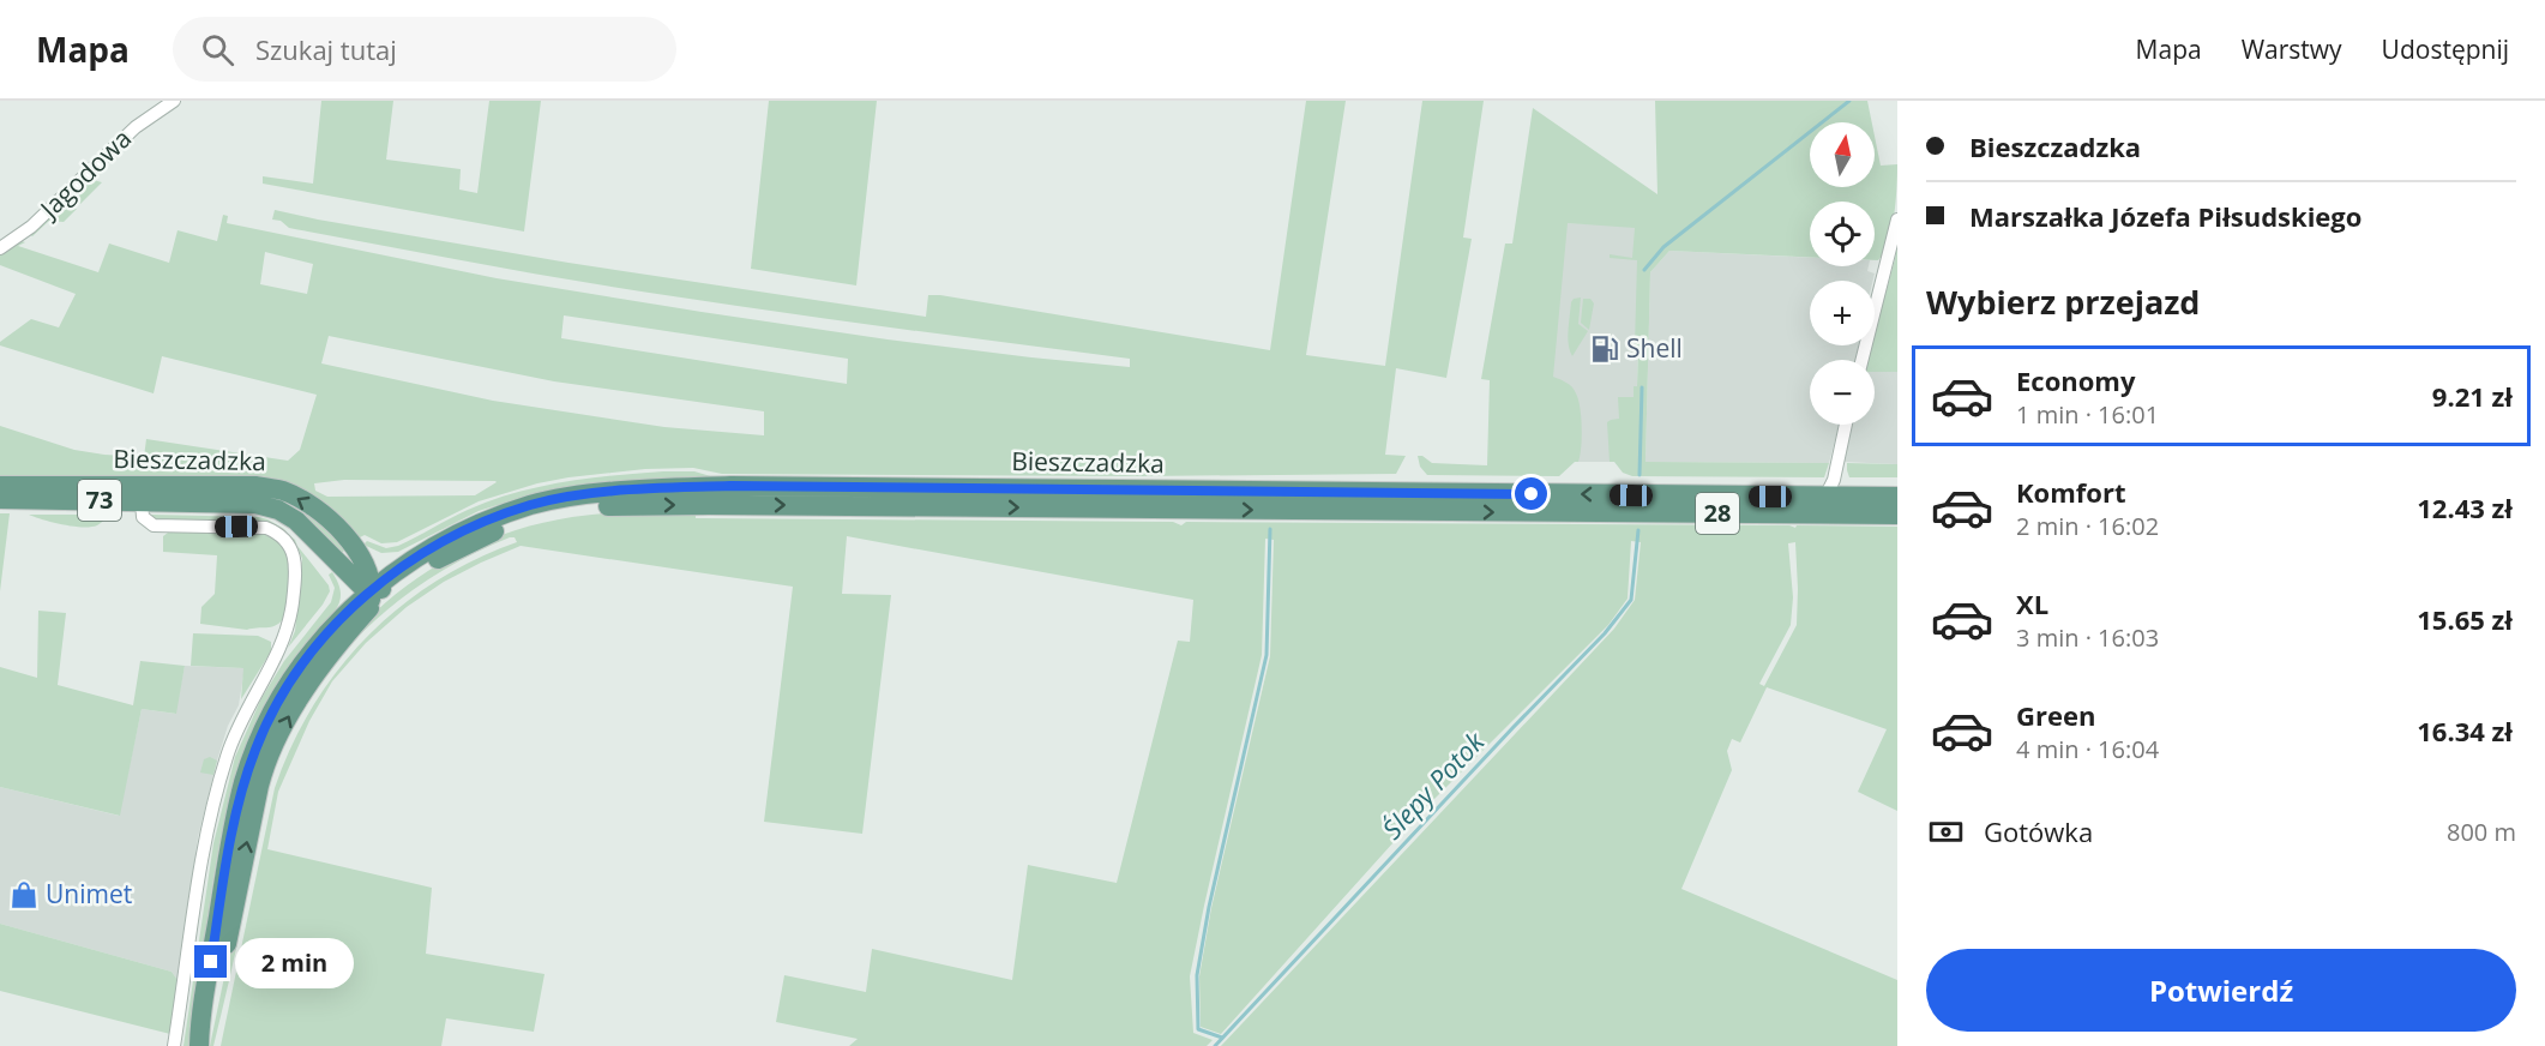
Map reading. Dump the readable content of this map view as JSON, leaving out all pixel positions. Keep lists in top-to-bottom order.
{
  "streets": {
    "main road": ["Bieszczadzka", "73", "28"],
    "street": ["Jagodowa"]
  },
  "crossings": [
    ["Bieszczadzka", "28"]
  ],
  "water": ["Ślepy Potok"],
  "places": {
    "fuel station": ["Shell"],
    "shop": ["Unimet"]
  },
  "north": "top",
  "page": {
    "header": "Mapa",
    "search": "Szukaj tutaj",
    "nav": ["Mapa", "Warstwy", "Udostępnij"],
    "banner": ["Bieszczadzka", "Marszałka Józefa Piłsudskiego"],
    "map_buttons": ["+", "−"],
    "heading": "Wybierz przejazd",
    "list": [
      {
        "name": "Economy",
        "note": "1 min · 16:01",
        "value": "9.21 zł"
      },
      {
        "name": "Komfort",
        "note": "2 min · 16:02",
        "value": "12.43 zł"
      },
      {
        "name": "XL",
        "note": "3 min · 16:03",
        "value": "15.65 zł"
      },
      {
        "name": "Green",
        "note": "4 min · 16:04",
        "value": "16.34 zł"
      }
    ],
    "pay": ["Gotówka", "800 m"],
    "buttons": "Potwierdź",
    "bubble": "2 min"
  }
}
